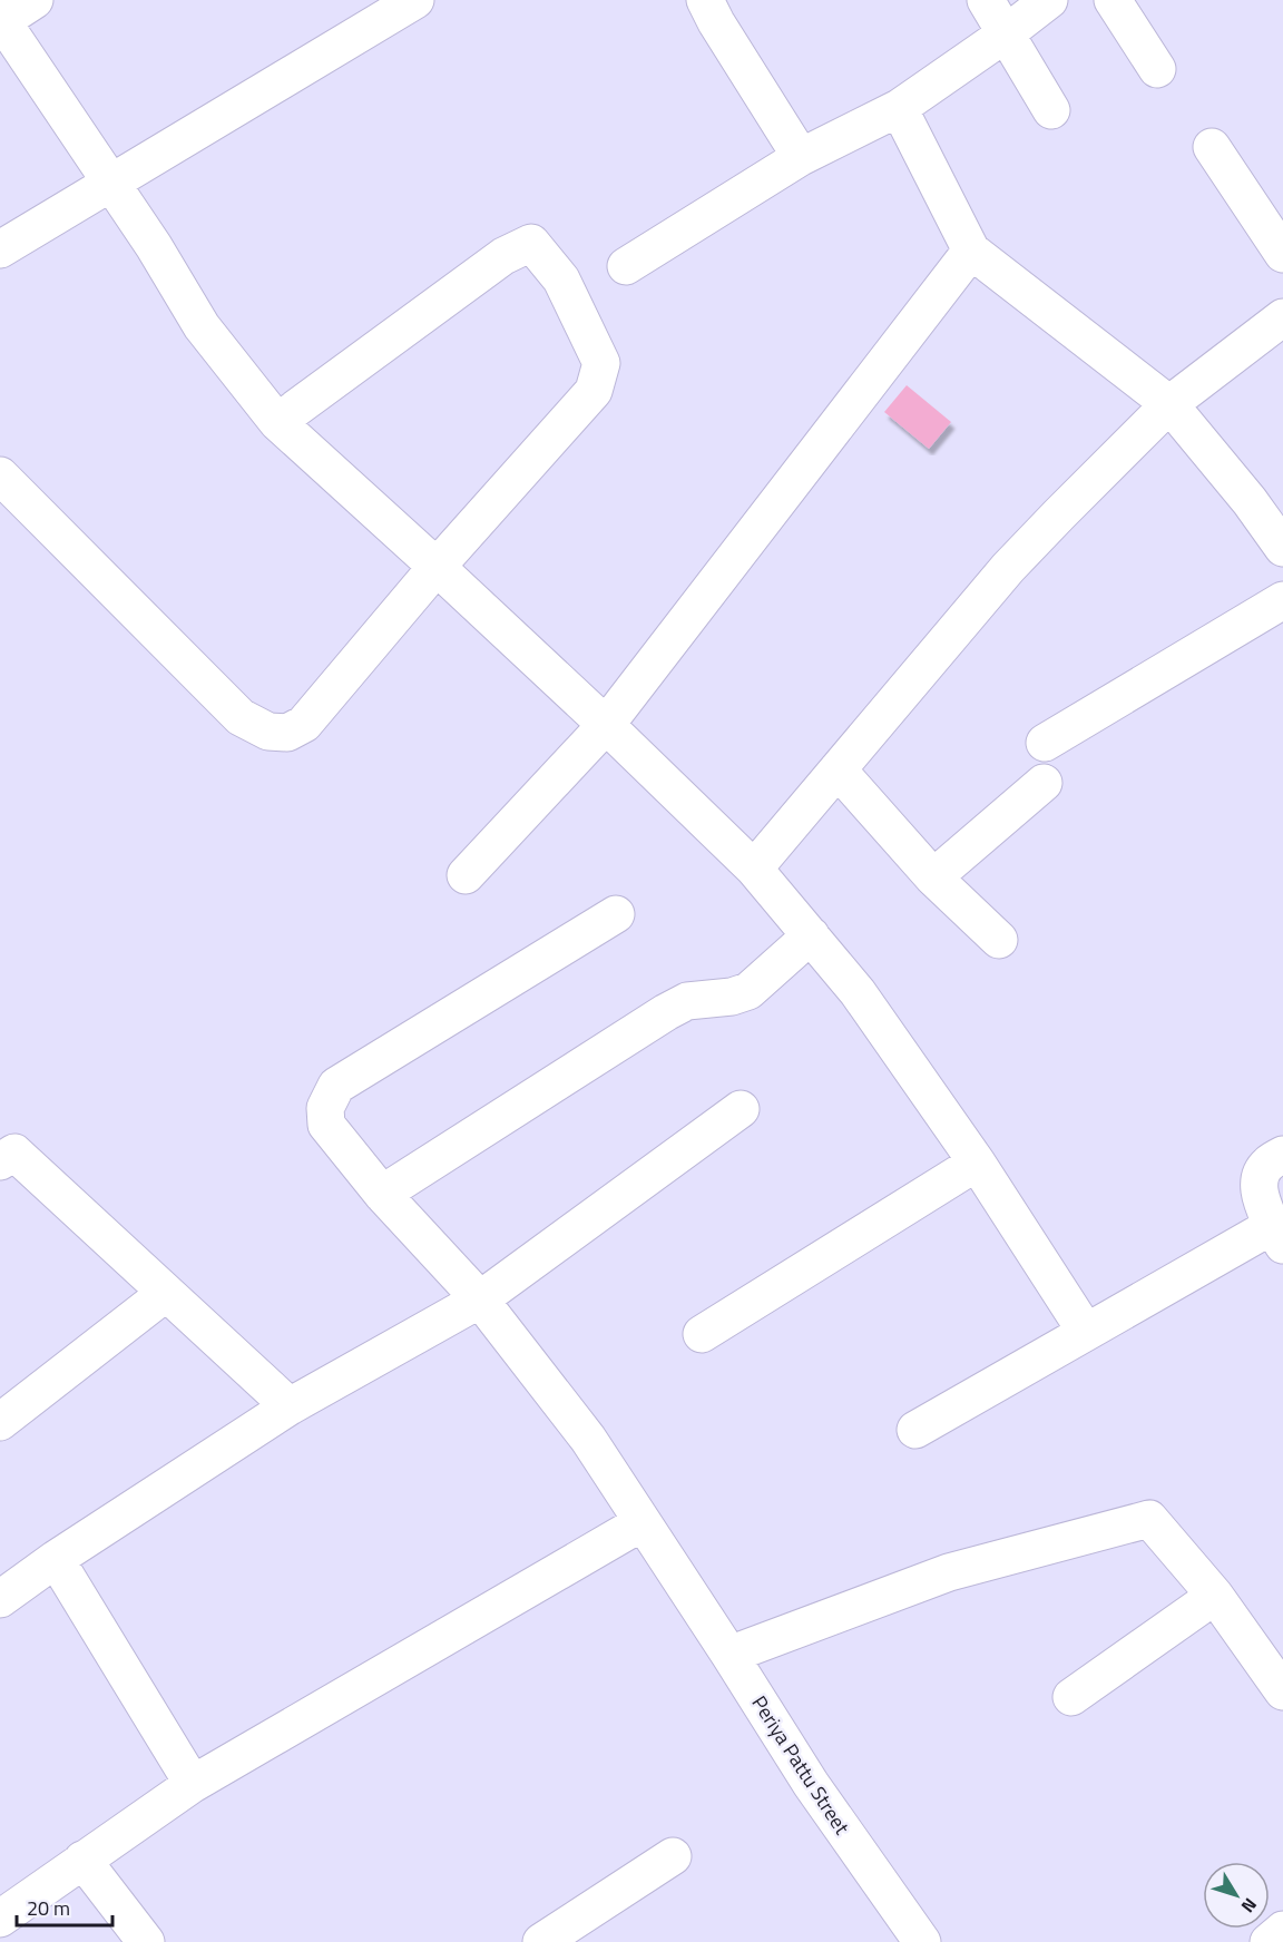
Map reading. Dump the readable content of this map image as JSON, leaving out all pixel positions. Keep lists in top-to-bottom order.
{
  "streets": {
    "street": ["Periya Pattu Street"]
  },
  "scale_bar": "20 m",
  "north": "bottom right"
}
